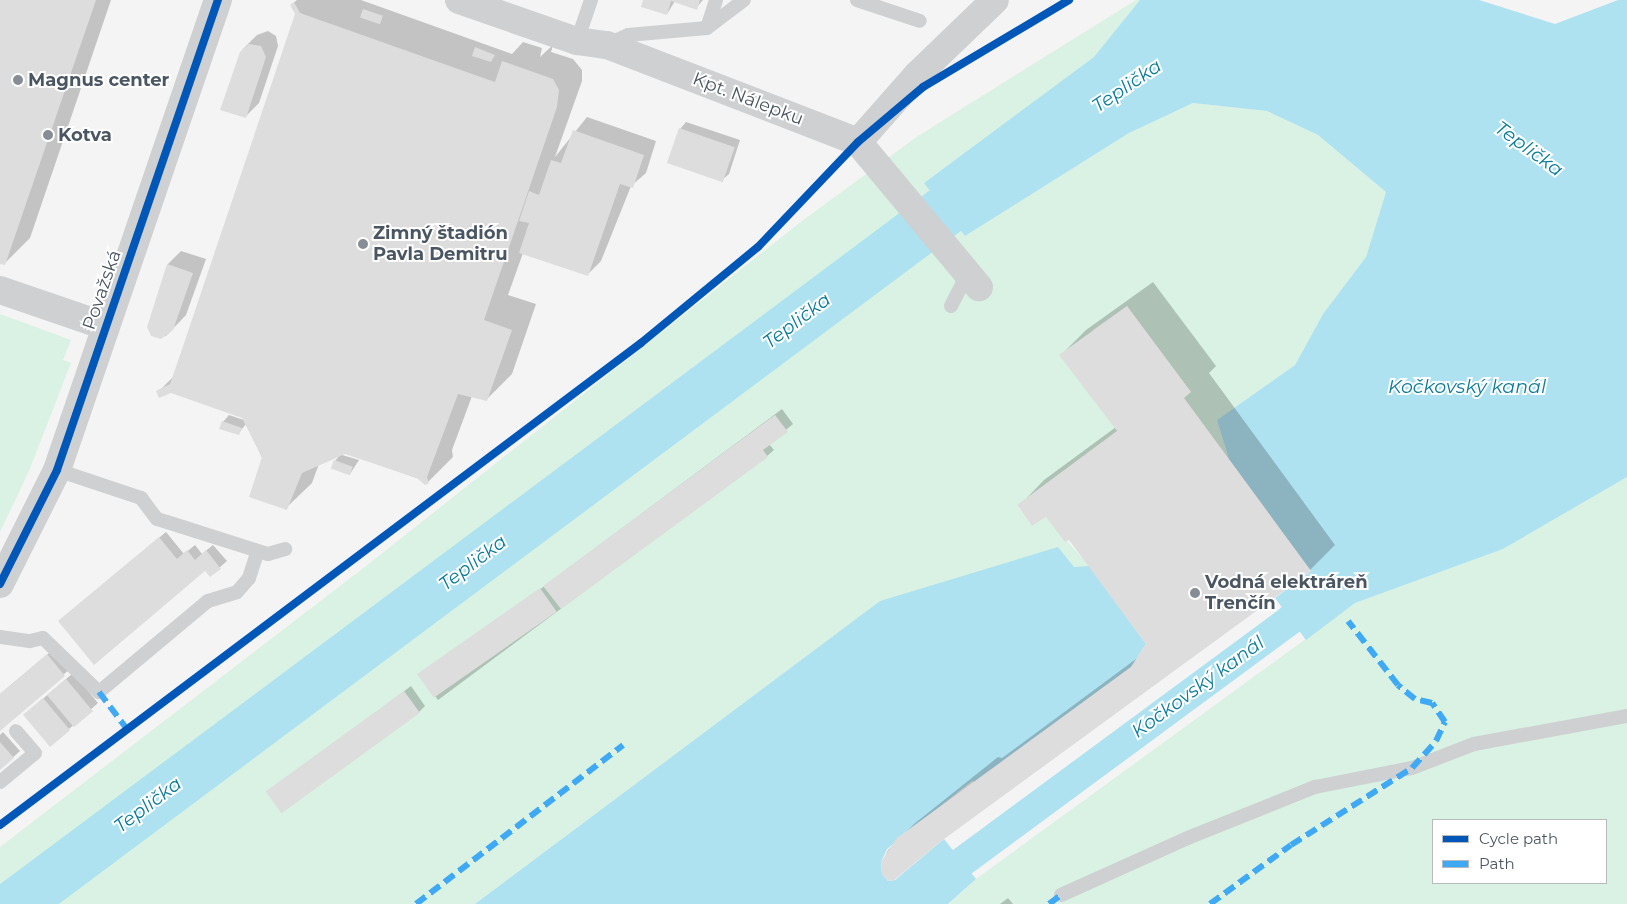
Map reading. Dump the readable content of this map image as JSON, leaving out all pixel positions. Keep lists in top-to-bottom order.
{
  "streets": {
    "street": ["Kpt. Nálepku", "Považská"]
  },
  "water": ["Teplička", "Kočkovský kanál"],
  "places": [
    "Magnus center",
    "Kotva",
    "Zimný štadión Pavla Demitru",
    "Vodná elektráreň Trenčín"
  ],
  "legend": ["Cycle path", "Path"]
}
